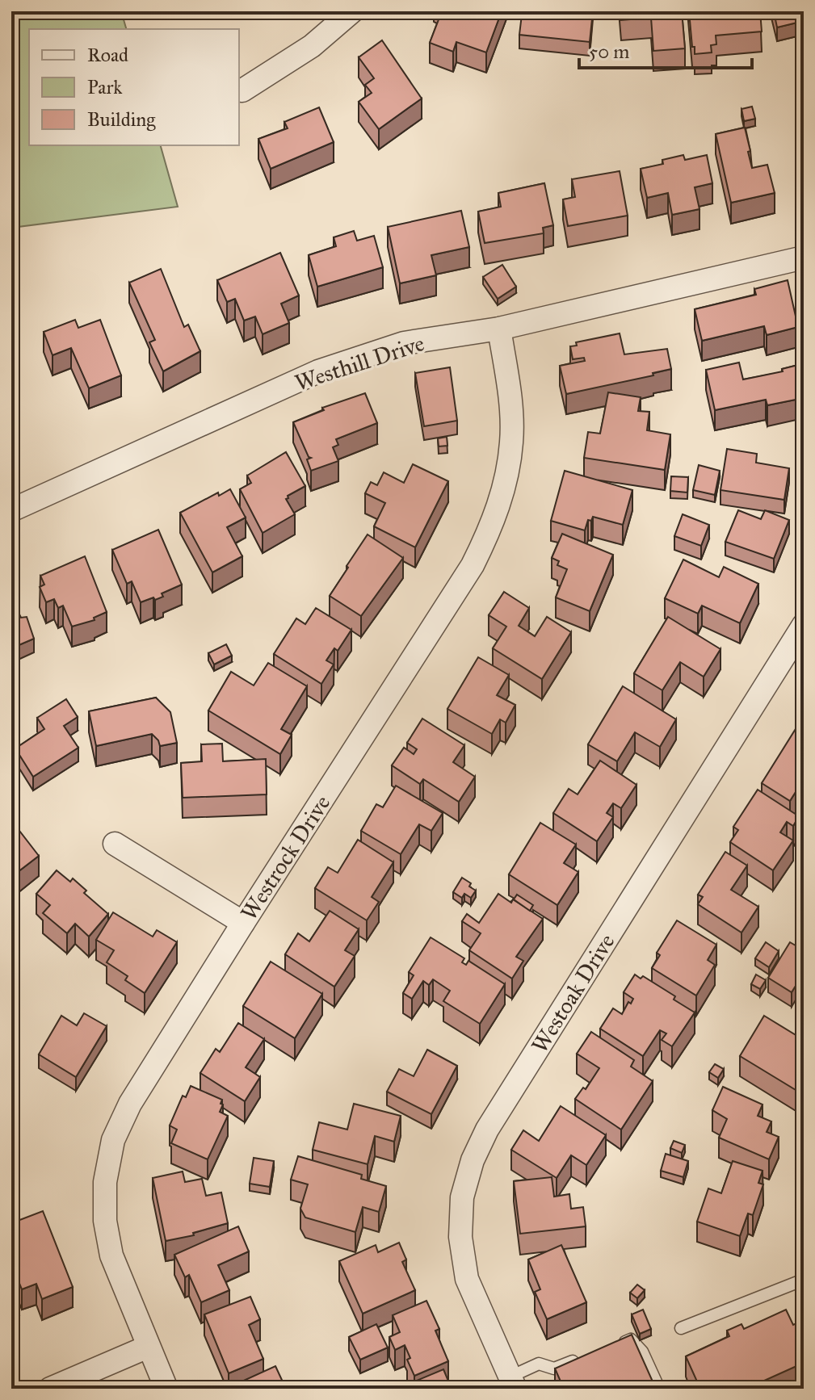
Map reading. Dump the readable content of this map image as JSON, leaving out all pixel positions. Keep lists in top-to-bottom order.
{
  "streets": {
    "street": ["Westhill Drive", "Westrock Drive", "Westoak Drive"]
  },
  "crossings": [
    ["Westhill Drive", "Westrock Drive"]
  ],
  "legend": ["Road", "Park", "Building"],
  "scale_bar": "50 m"
}
